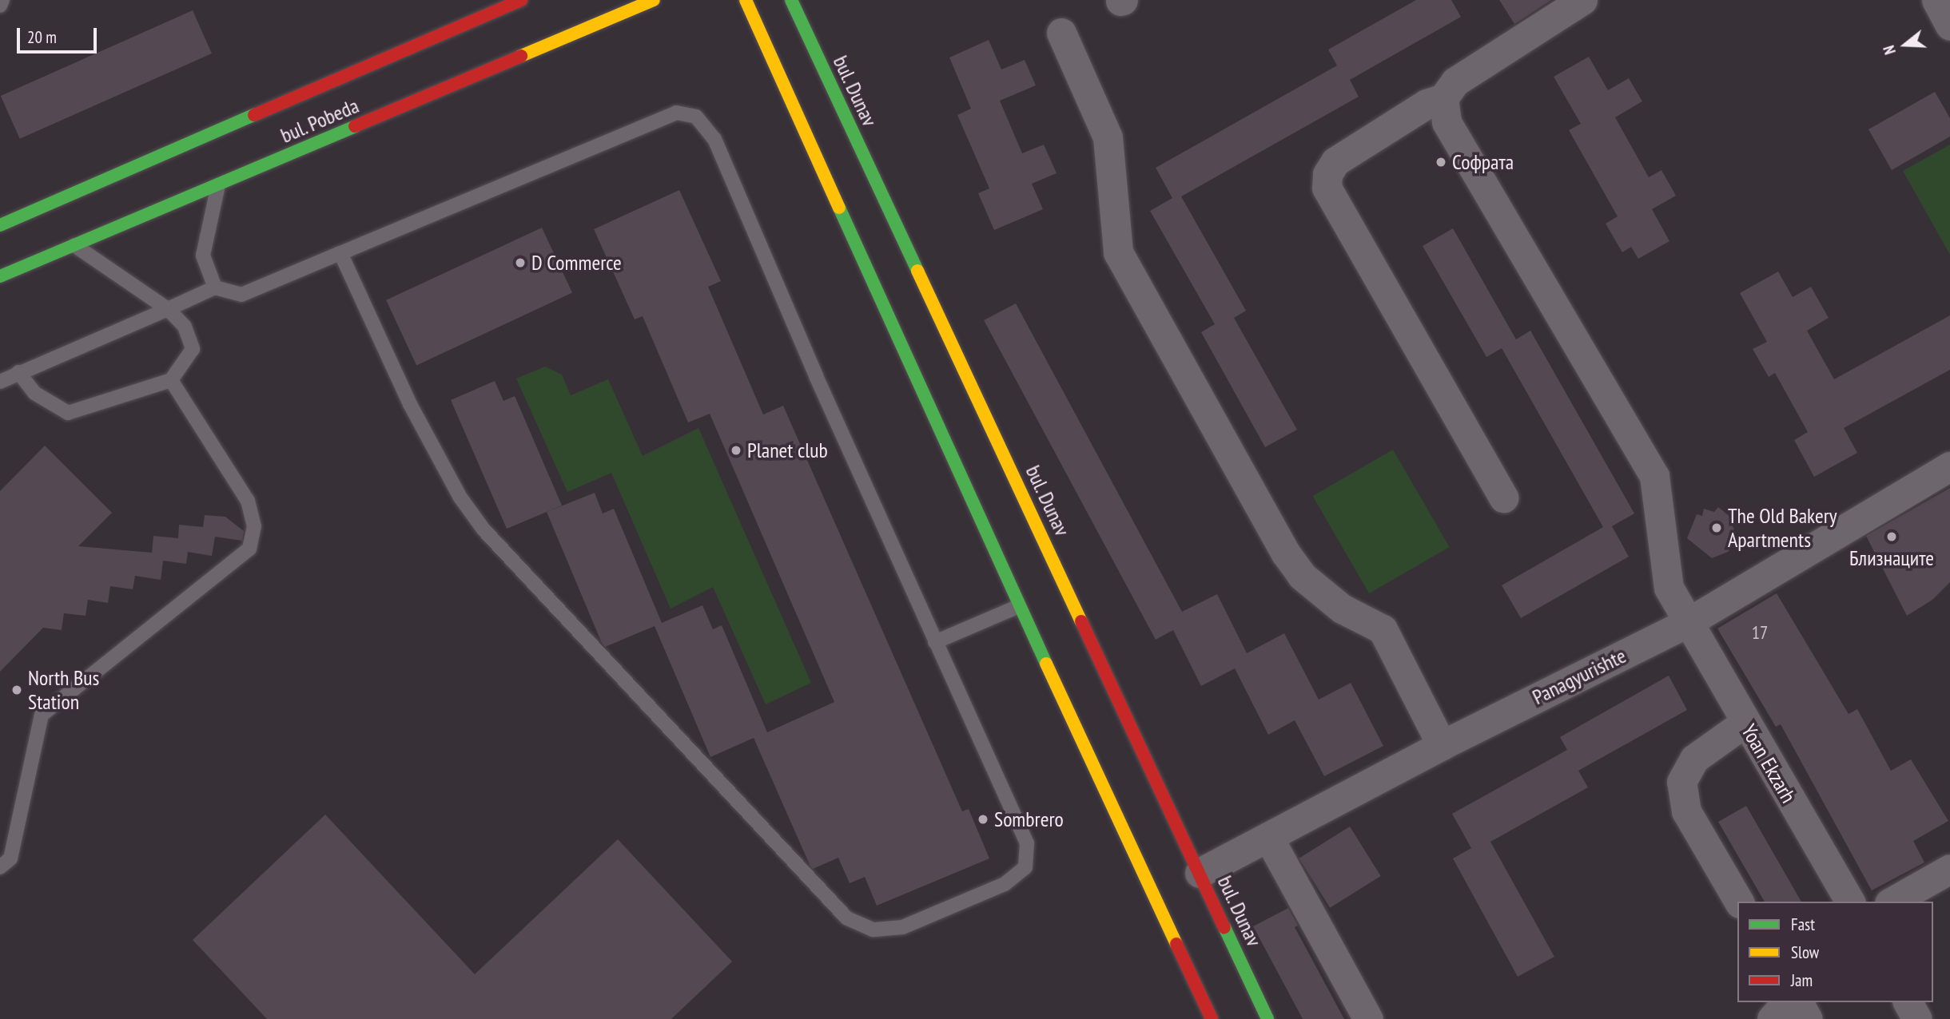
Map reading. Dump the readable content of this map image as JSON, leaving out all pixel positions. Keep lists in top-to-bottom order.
{
  "streets": {
    "main road": ["bul. Dunav", "bul. Pobeda"],
    "street": ["Panagyurishte", "Yoan Ekzarh"]
  },
  "crossings": [
    ["bul. Dunav", "Panagyurishte"],
    ["Panagyurishte", "Yoan Ekzarh"]
  ],
  "places": [
    "Софрата",
    "D Commerce",
    "Planet club",
    "The Old Bakery Apartments",
    "Близнаците",
    "North Bus Station",
    "Sombrero"
  ],
  "house_numbers": ["17"],
  "legend": ["Fast", "Slow", "Jam"],
  "scale_bar": "20 m",
  "north": "left"
}
